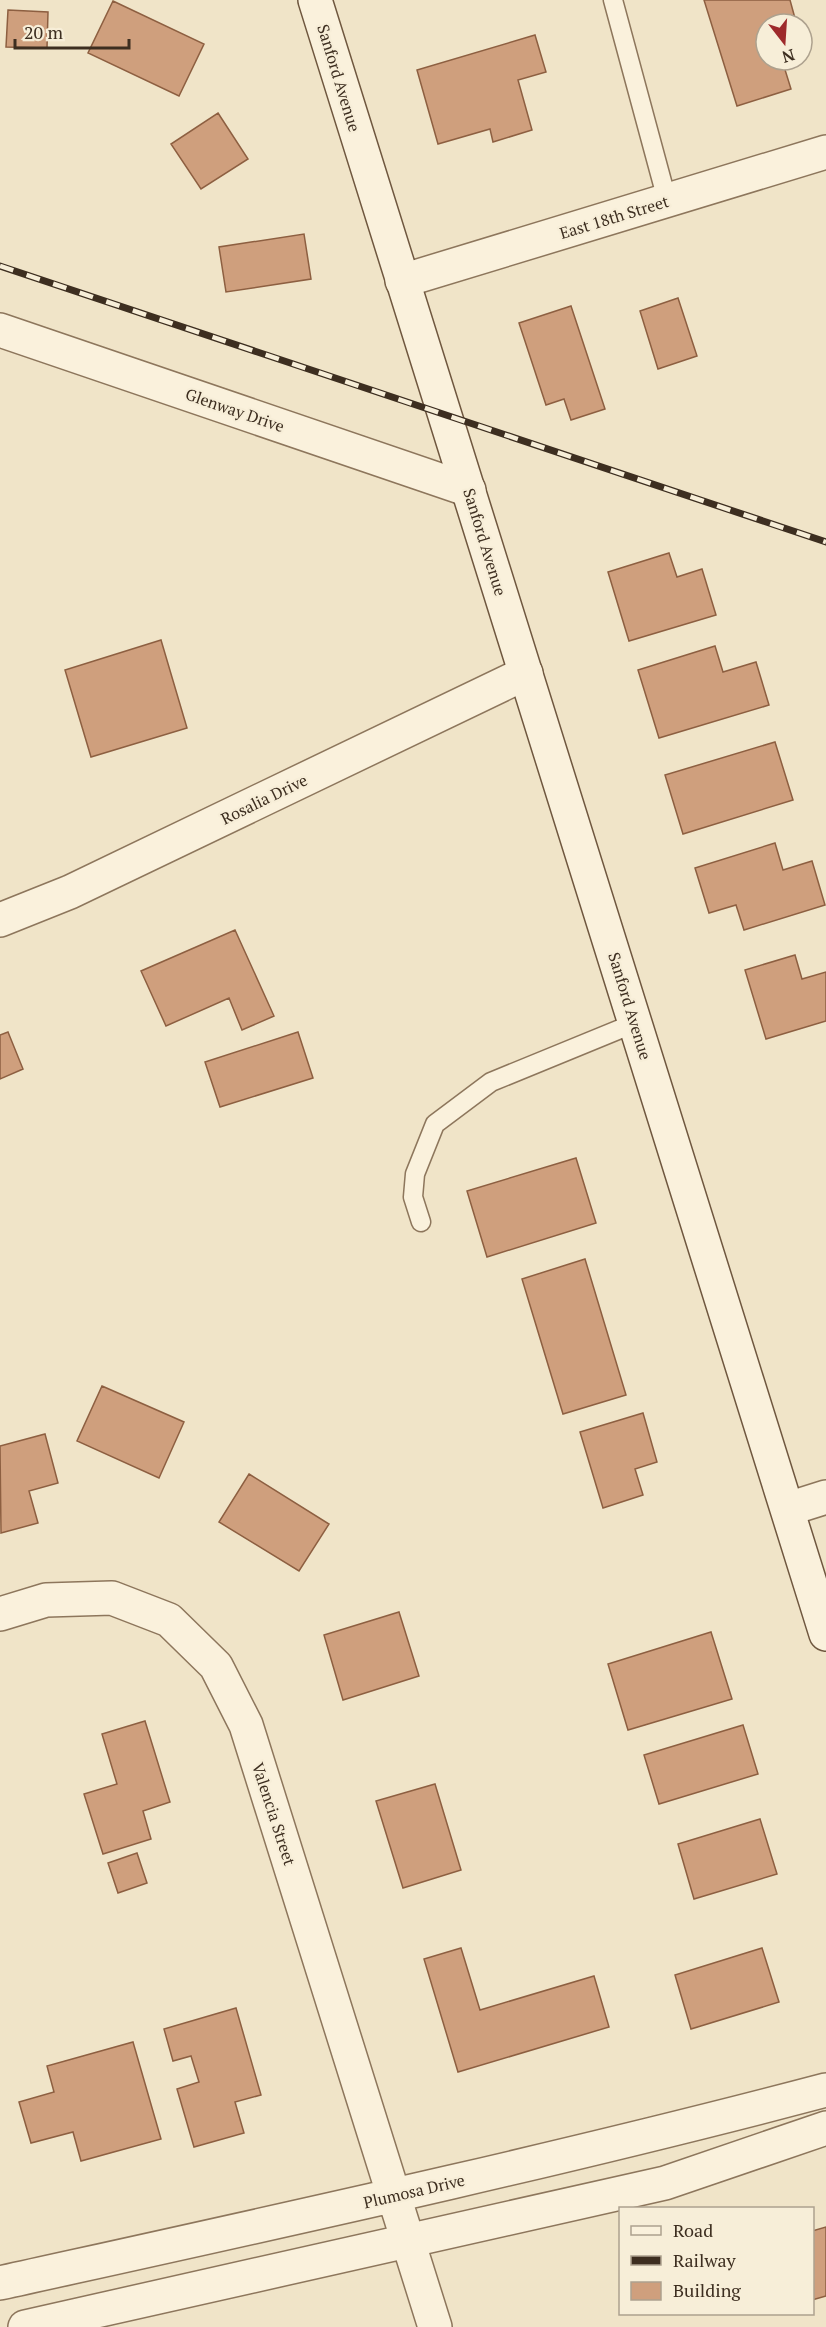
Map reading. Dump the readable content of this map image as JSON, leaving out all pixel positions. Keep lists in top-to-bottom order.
{
  "streets": {
    "street": [
      "Sanford Avenue",
      "East 18th Street",
      "Glenway Drive",
      "Rosalia Drive",
      "Valencia Street",
      "Plumosa Drive"
    ]
  },
  "crossings": [
    ["Sanford Avenue", "East 18th Street"],
    ["Sanford Avenue", "Glenway Drive"],
    ["Sanford Avenue", "Rosalia Drive"],
    ["Valencia Street", "Plumosa Drive"]
  ],
  "legend": ["Road", "Railway", "Building"],
  "scale_bar": "20 m",
  "north": "bottom"
}
